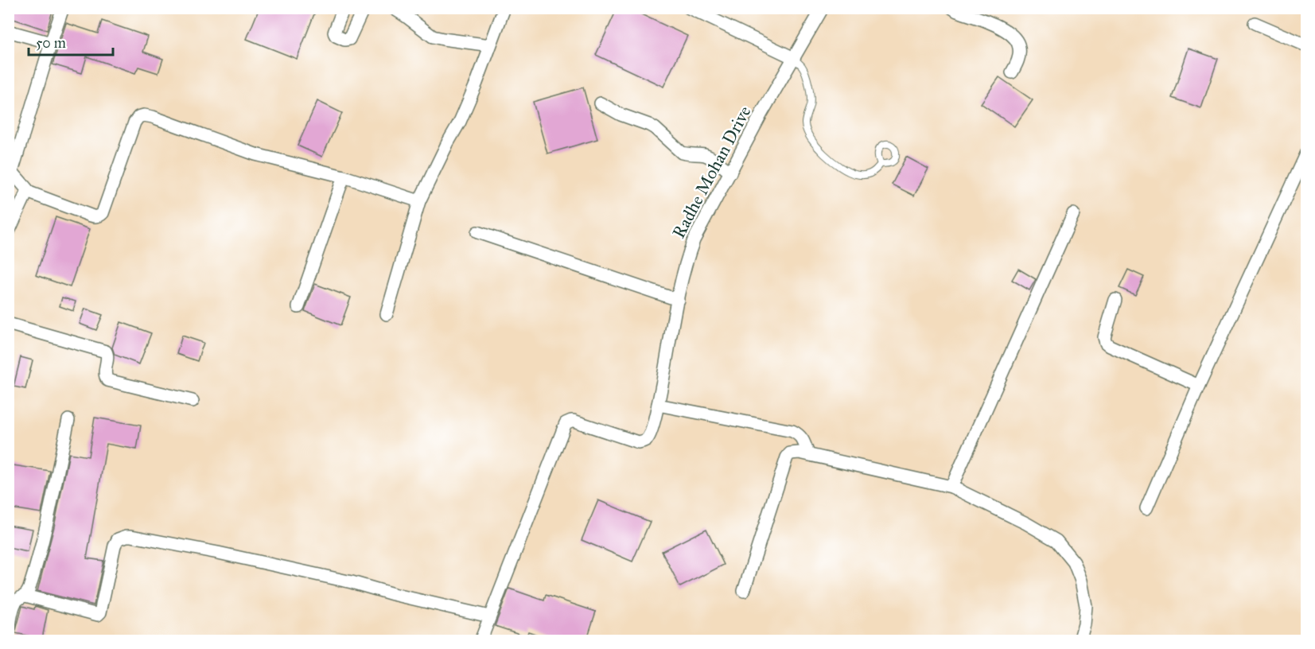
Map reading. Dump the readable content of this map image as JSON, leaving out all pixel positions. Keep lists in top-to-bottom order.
{
  "streets": {
    "street": ["Radhe Mohan Drive"]
  },
  "scale_bar": "50 m"
}
